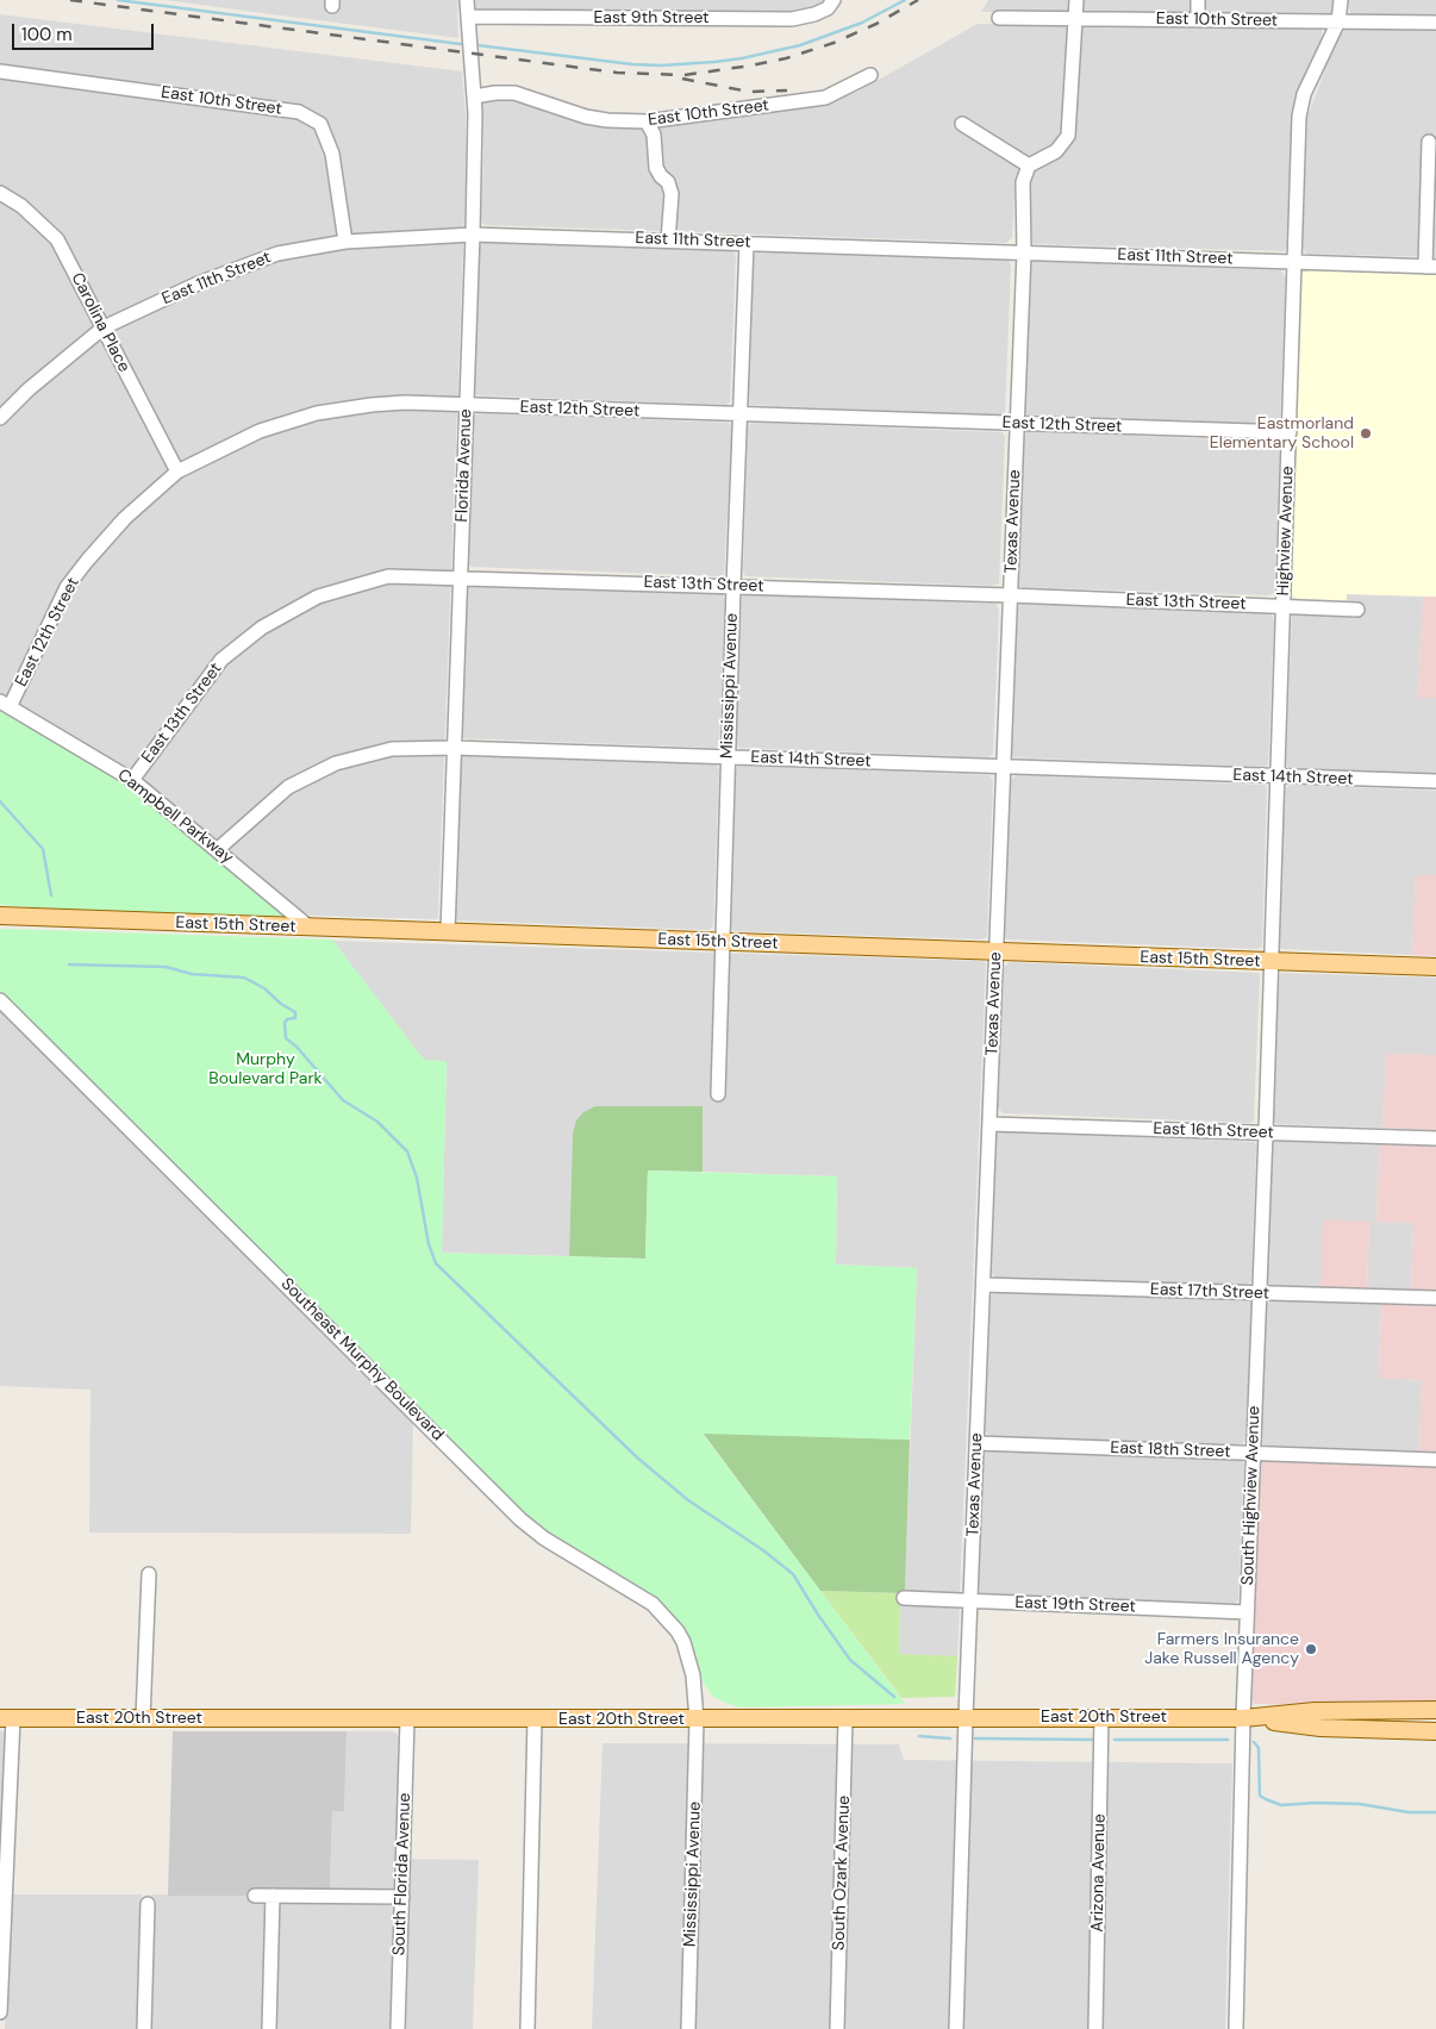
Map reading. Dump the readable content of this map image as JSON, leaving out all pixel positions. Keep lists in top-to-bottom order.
{
  "streets": {
    "main road": ["East 15th Street", "East 20th Street"],
    "street": [
      "East 9th Street",
      "East 10th Street",
      "East 11th Street",
      "Carolina Place",
      "East 12th Street",
      "Florida Avenue",
      "Texas Avenue",
      "Highview Avenue",
      "East 13th Street",
      "Mississippi Avenue",
      "East 14th Street",
      "Campbell Parkway",
      "East 16th Street",
      "East 17th Street",
      "Southeast Murphy Boulevard",
      "East 18th Street",
      "South Highview Avenue",
      "East 19th Street",
      "South Ozark Avenue",
      "Arizona Avenue",
      "South Florida Avenue"
    ]
  },
  "crossings": [
    ["East 9th Street", "Florida Avenue"],
    ["East 10th Street", "East 11th Street"],
    ["East 10th Street", "Florida Avenue"],
    ["East 10th Street", "Highview Avenue"],
    ["East 11th Street", "Carolina Place"],
    ["East 11th Street", "Florida Avenue"],
    ["East 11th Street", "Texas Avenue"],
    ["East 11th Street", "Highview Avenue"],
    ["East 11th Street", "Mississippi Avenue"],
    ["Carolina Place", "East 12th Street"],
    ["East 12th Street", "Florida Avenue"],
    ["East 12th Street", "Texas Avenue"],
    ["East 12th Street", "Highview Avenue"],
    ["East 12th Street", "Mississippi Avenue"],
    ["East 12th Street", "Campbell Parkway"],
    ["Florida Avenue", "East 13th Street"],
    ["Florida Avenue", "East 14th Street"],
    ["Florida Avenue", "East 15th Street"],
    ["Texas Avenue", "East 13th Street"],
    ["Texas Avenue", "East 14th Street"],
    ["Texas Avenue", "East 15th Street"],
    ["Texas Avenue", "East 16th Street"],
    ["Texas Avenue", "East 17th Street"],
    ["Texas Avenue", "East 18th Street"],
    ["Texas Avenue", "East 19th Street"],
    ["Texas Avenue", "East 20th Street"],
    ["Highview Avenue", "East 13th Street"],
    ["Highview Avenue", "East 14th Street"],
    ["Highview Avenue", "East 15th Street"],
    ["Highview Avenue", "South Highview Avenue"],
    ["East 13th Street", "Mississippi Avenue"],
    ["East 13th Street", "Campbell Parkway"],
    ["Mississippi Avenue", "East 14th Street"],
    ["Mississippi Avenue", "East 15th Street"],
    ["Mississippi Avenue", "Southeast Murphy Boulevard"],
    ["Mississippi Avenue", "East 20th Street"],
    ["East 14th Street", "Campbell Parkway"],
    ["Campbell Parkway", "East 15th Street"],
    ["East 15th Street", "South Highview Avenue"],
    ["East 16th Street", "South Highview Avenue"],
    ["East 17th Street", "South Highview Avenue"],
    ["Southeast Murphy Boulevard", "East 20th Street"],
    ["East 18th Street", "South Highview Avenue"],
    ["South Highview Avenue", "East 19th Street"],
    ["South Highview Avenue", "East 20th Street"],
    ["East 20th Street", "South Ozark Avenue"],
    ["East 20th Street", "Arizona Avenue"],
    ["East 20th Street", "South Florida Avenue"]
  ],
  "parks": ["Murphy Boulevard Park"],
  "places": ["Eastmorland Elementary School", "Farmers Insurance Jake Russell Agency"],
  "scale_bar": "100 m"
}
